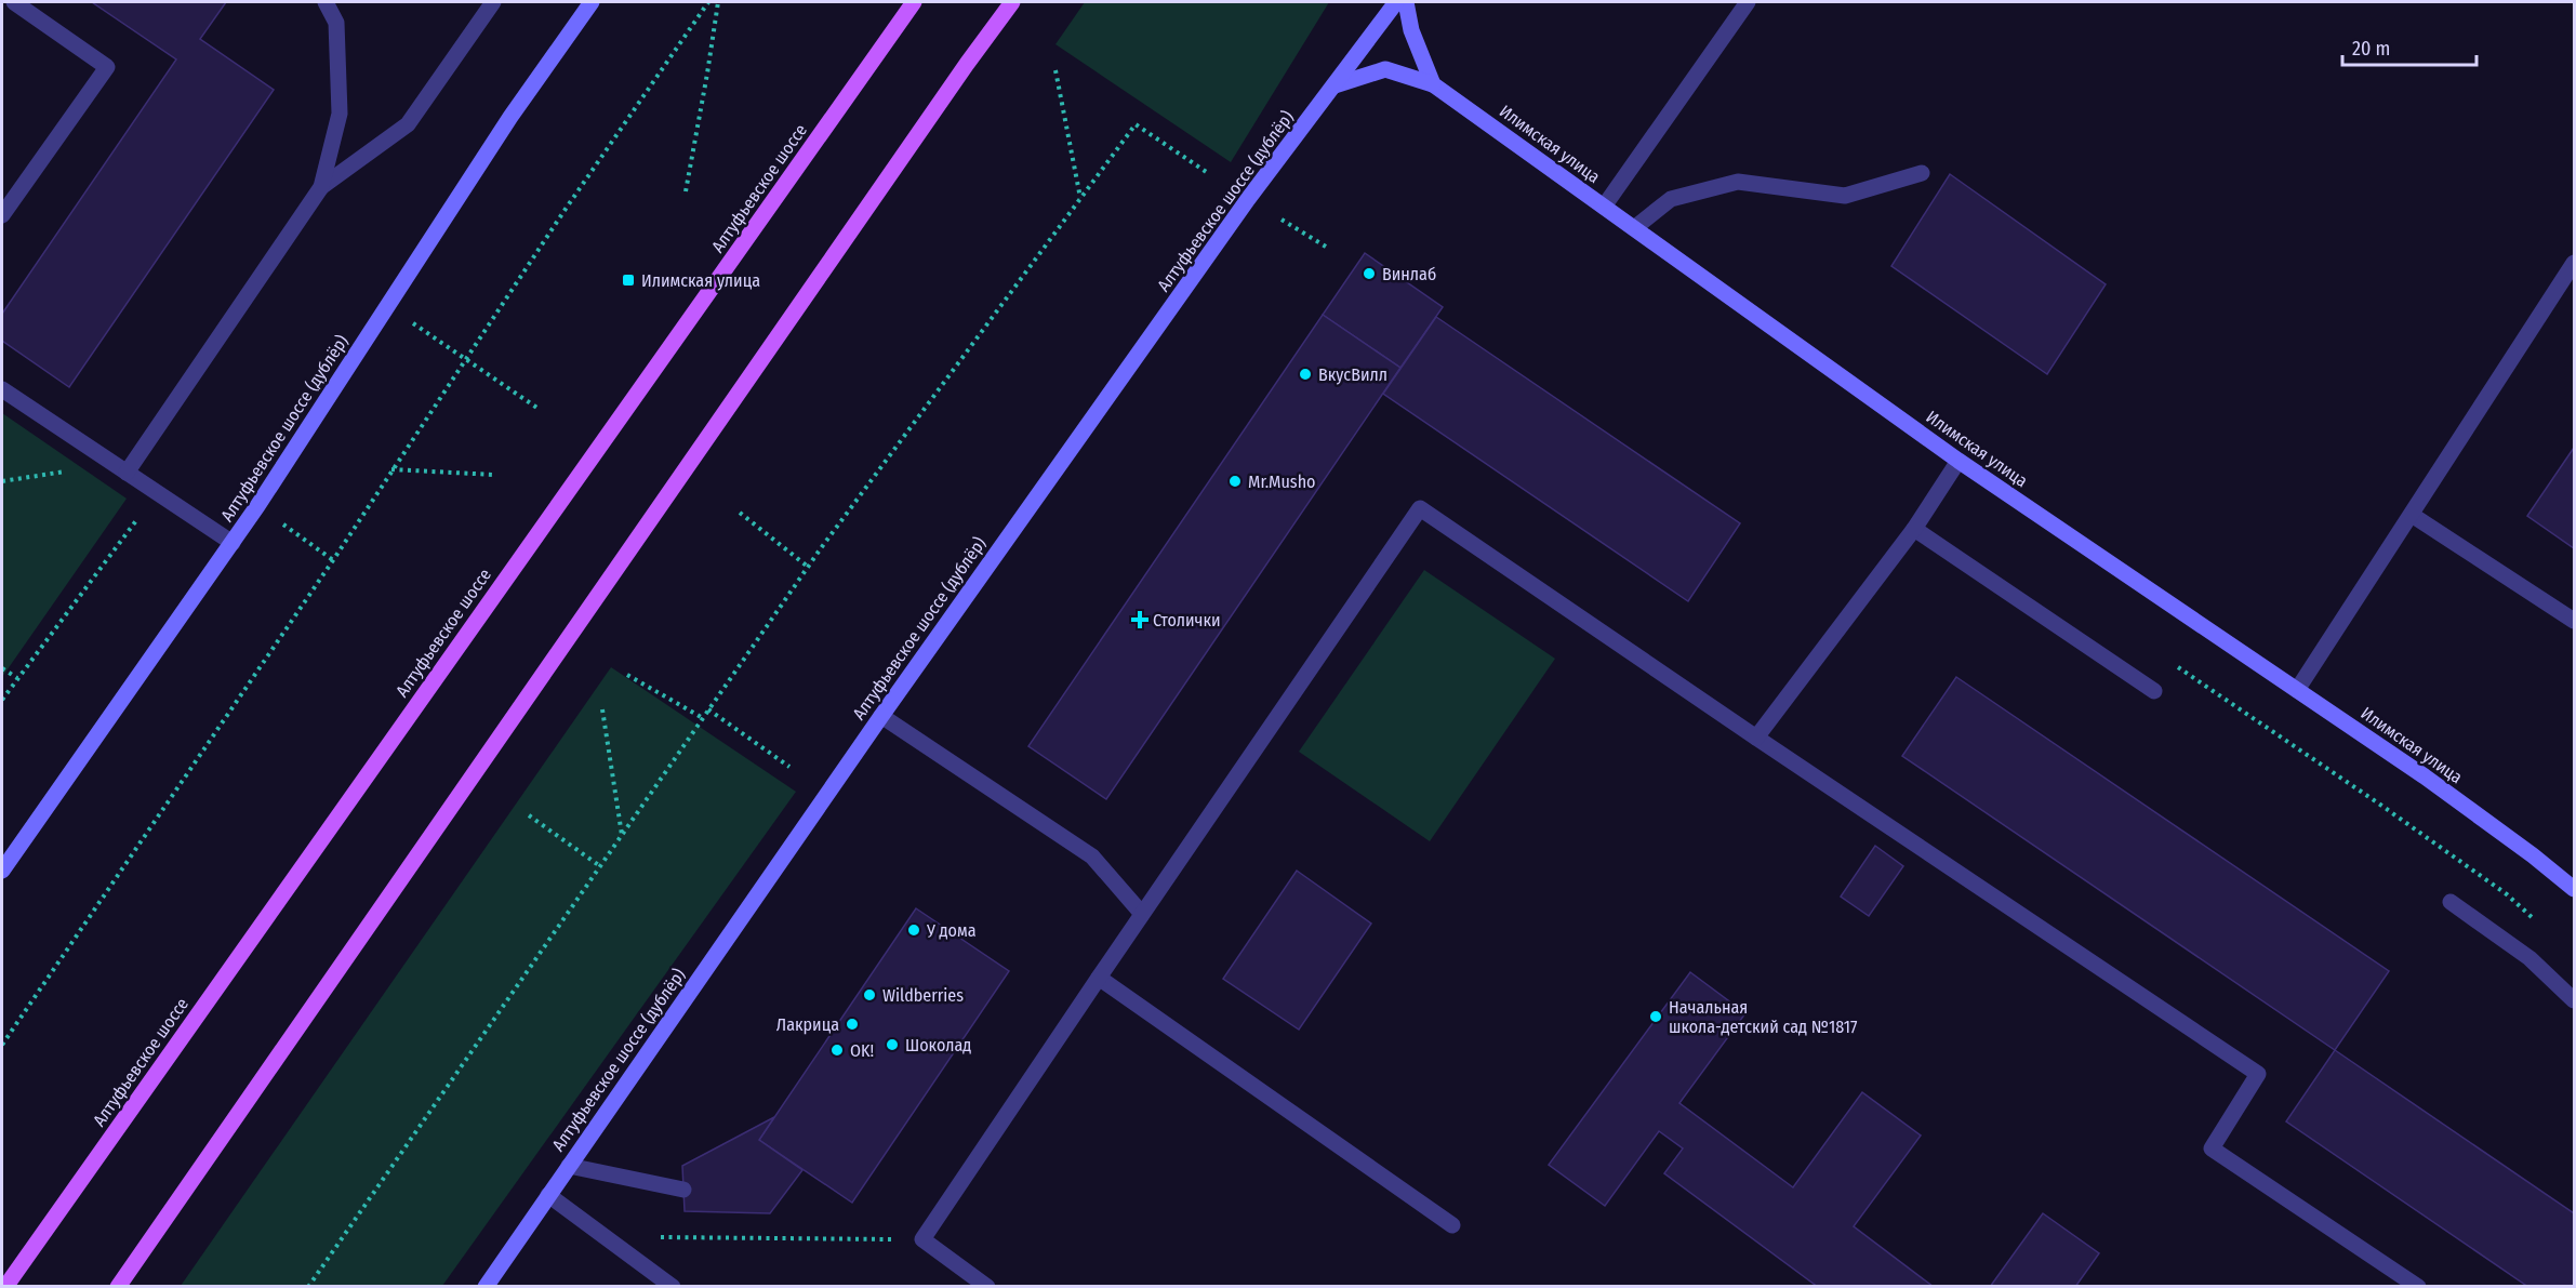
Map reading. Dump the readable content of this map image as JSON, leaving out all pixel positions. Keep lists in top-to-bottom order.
{
  "streets": {
    "main road": ["Алтуфьевское шоссе"],
    "street": ["Илимская улица", "Алтуфьевское шоссе (дублёр)"]
  },
  "places": {
    "other": [
      "Винлаб",
      "ВкусВилл",
      "Mr.Musho",
      "У дома",
      "Wildberries",
      "Начальная школа-детский сад №1817",
      "Лакрица",
      "Шоколад",
      "OK!"
    ],
    "transit": ["Илимская улица"],
    "health": ["Столички"]
  },
  "scale_bar": "20 m"
}
